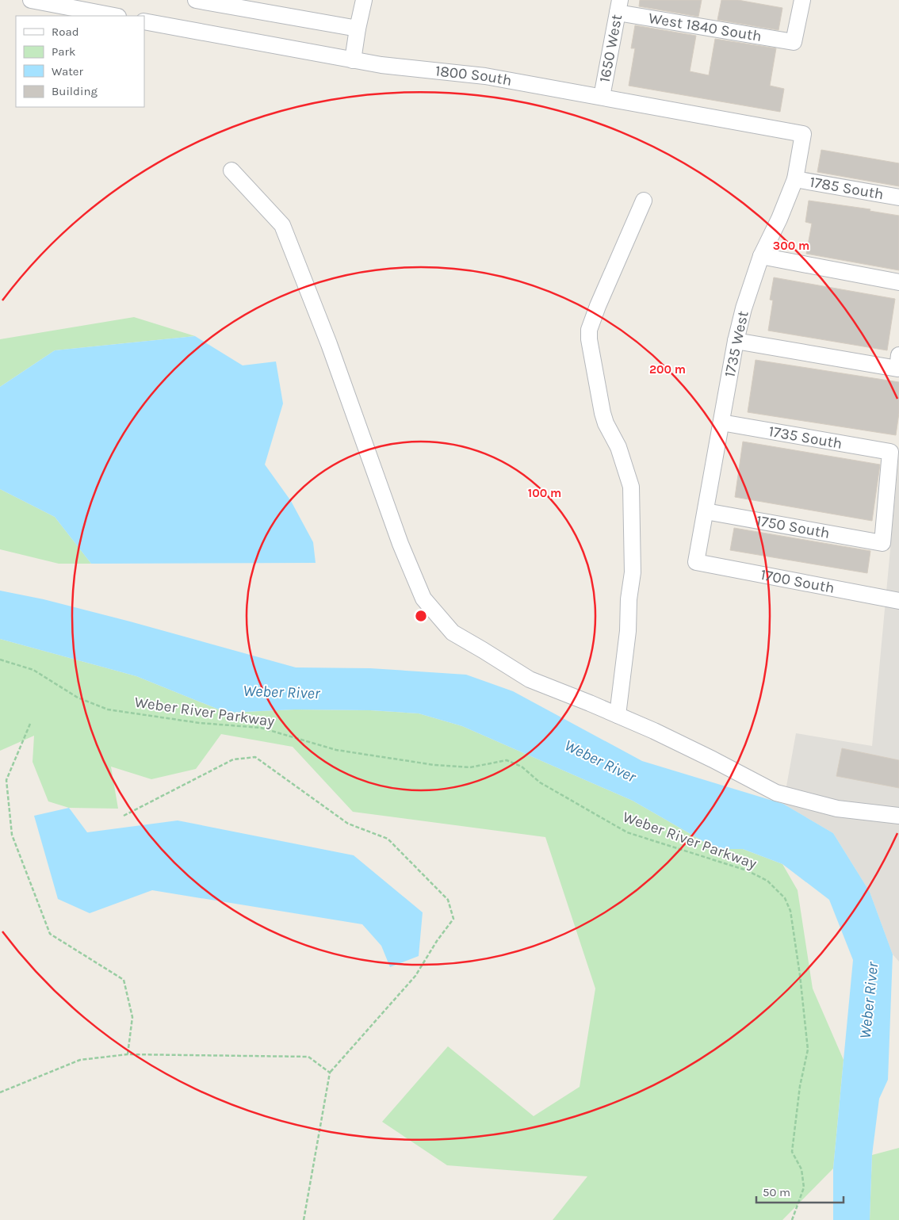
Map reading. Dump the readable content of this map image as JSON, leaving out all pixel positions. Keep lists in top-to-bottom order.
{
  "streets": {
    "street": [
      "West 1840 South",
      "1650 West",
      "1800 South",
      "1785 South",
      "1735 West",
      "1735 South",
      "1750 South",
      "1700 South"
    ],
    "path": ["Weber River Parkway"]
  },
  "crossings": [
    ["West 1840 South", "1650 West"],
    ["1650 West", "1800 South"],
    ["1800 South", "1735 West"],
    ["1785 South", "1735 West"],
    ["1735 West", "1735 South"],
    ["1735 West", "1750 South"],
    ["1735 West", "1700 South"],
    ["1735 South", "1750 South"]
  ],
  "water": ["Weber River"],
  "legend": [
    "Road",
    "Park",
    "Water",
    "Building"
  ],
  "scale_bar": "50 m",
  "rings": ["300 m", "200 m", "100 m"]
}
